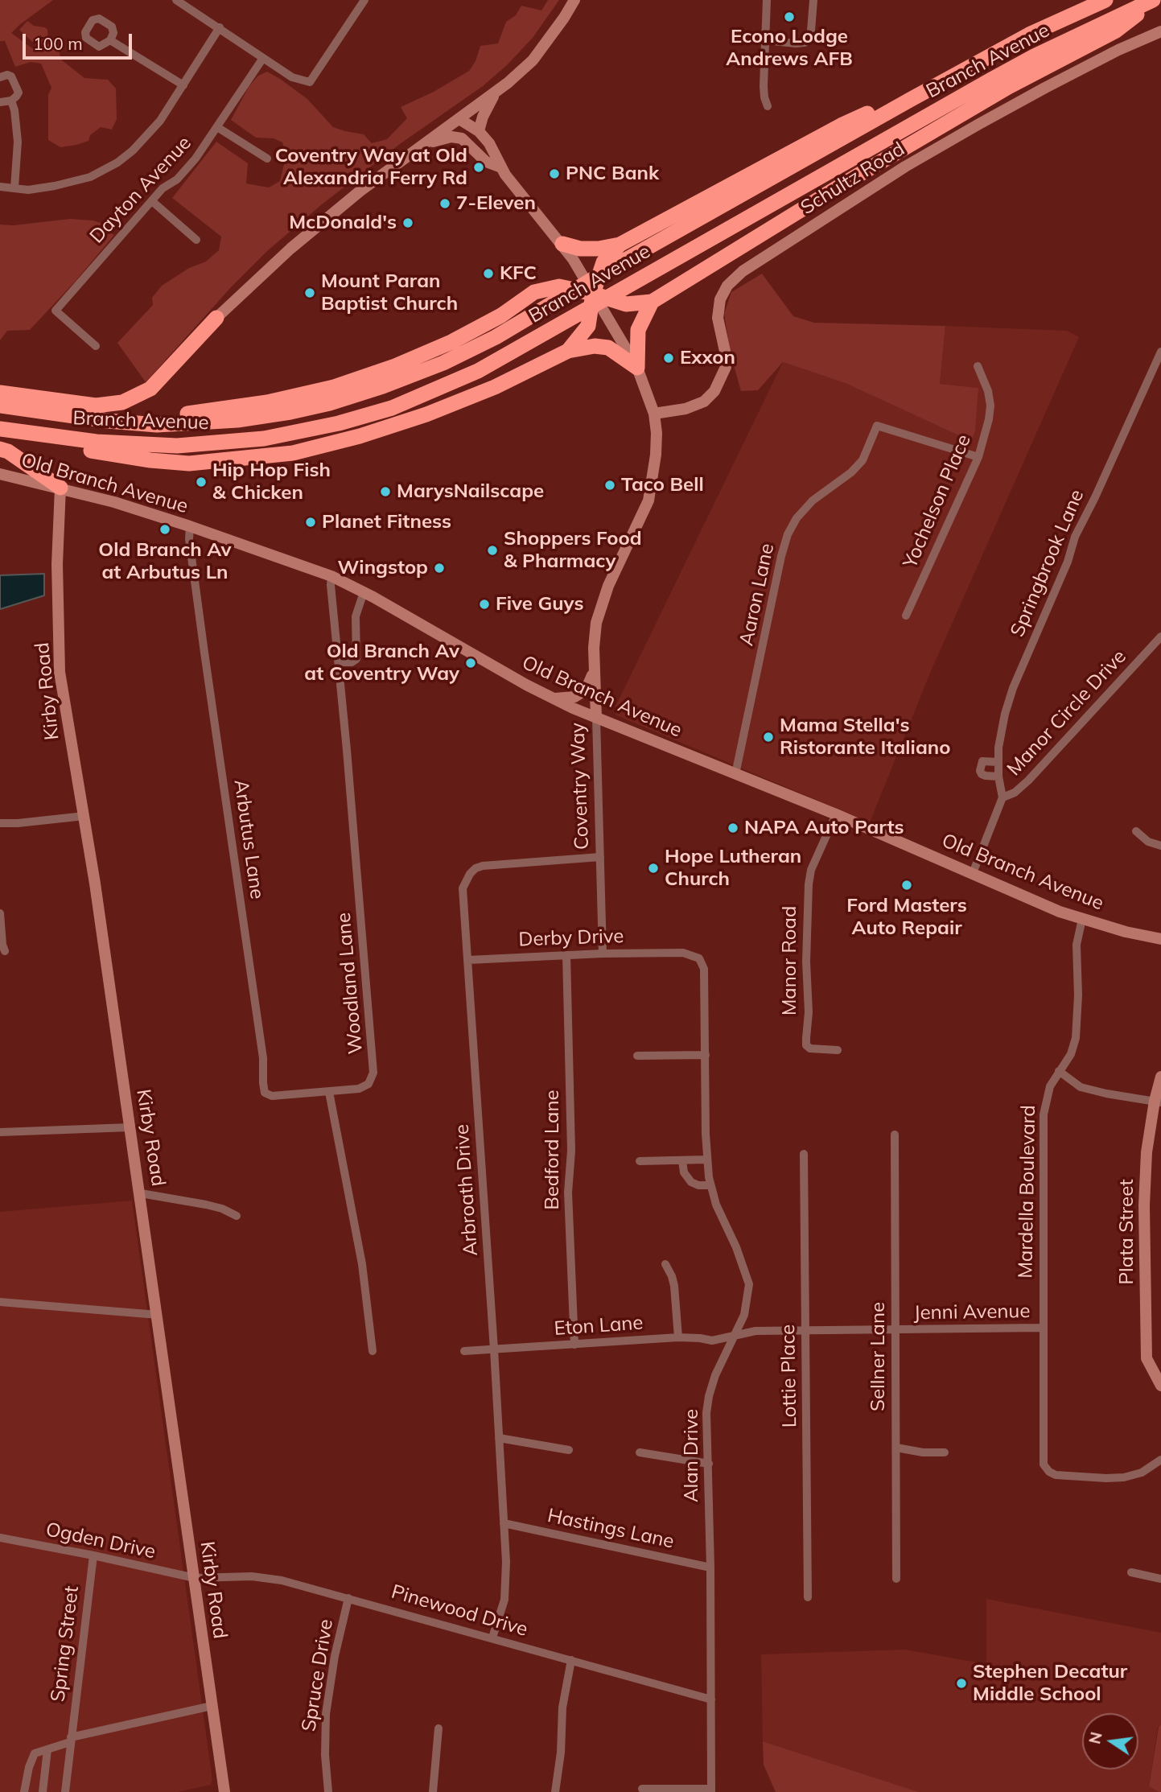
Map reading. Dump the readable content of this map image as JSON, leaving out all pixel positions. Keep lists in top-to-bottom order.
{
  "streets": {
    "highway": ["Branch Avenue"],
    "main road": [
      "Schultz Road",
      "Old Branch Avenue",
      "Kirby Road",
      "Coventry Way",
      "Plata Street"
    ],
    "street": [
      "Dayton Avenue",
      "Yochelson Place",
      "Springbrook Lane",
      "Aaron Lane",
      "Manor Circle Drive",
      "Arbutus Lane",
      "Derby Drive",
      "Manor Road",
      "Woodland Lane",
      "Bedford Lane",
      "Arbroath Drive",
      "Mardella Boulevard",
      "Jenni Avenue",
      "Eton Lane",
      "Sellner Lane",
      "Lottie Place",
      "Alan Drive",
      "Hastings Lane",
      "Ogden Drive",
      "Pinewood Drive",
      "Spring Street",
      "Spruce Drive"
    ]
  },
  "crossings": [
    ["Schultz Road", "Coventry Way"],
    ["Old Branch Avenue", "Aaron Lane"],
    ["Old Branch Avenue", "Kirby Road"],
    ["Old Branch Avenue", "Manor Circle Drive"],
    ["Old Branch Avenue", "Coventry Way"],
    ["Old Branch Avenue", "Arbutus Lane"],
    ["Old Branch Avenue", "Manor Road"],
    ["Old Branch Avenue", "Woodland Lane"],
    ["Old Branch Avenue", "Mardella Boulevard"],
    ["Yochelson Place", "Aaron Lane"],
    ["Springbrook Lane", "Manor Circle Drive"],
    ["Kirby Road", "Ogden Drive"],
    ["Kirby Road", "Pinewood Drive"],
    ["Coventry Way", "Derby Drive"],
    ["Coventry Way", "Arbroath Drive"],
    ["Arbutus Lane", "Woodland Lane"],
    ["Derby Drive", "Bedford Lane"],
    ["Derby Drive", "Arbroath Drive"],
    ["Derby Drive", "Alan Drive"],
    ["Bedford Lane", "Eton Lane"],
    ["Arbroath Drive", "Eton Lane"],
    ["Arbroath Drive", "Hastings Lane"],
    ["Arbroath Drive", "Pinewood Drive"],
    ["Mardella Boulevard", "Jenni Avenue"],
    ["Jenni Avenue", "Eton Lane"],
    ["Jenni Avenue", "Sellner Lane"],
    ["Jenni Avenue", "Lottie Place"],
    ["Jenni Avenue", "Alan Drive"],
    ["Eton Lane", "Alan Drive"],
    ["Alan Drive", "Hastings Lane"],
    ["Alan Drive", "Pinewood Drive"],
    ["Ogden Drive", "Pinewood Drive"],
    ["Ogden Drive", "Spring Street"],
    ["Pinewood Drive", "Spruce Drive"]
  ],
  "places": [
    "Econo Lodge Andrews AFB",
    "Coventry Way at Old Alexandria Ferry Rd",
    "PNC Bank",
    "7-Eleven",
    "McDonald's",
    "KFC",
    "Mount Paran Baptist Church",
    "Exxon",
    "Hip Hop Fish & Chicken",
    "Taco Bell",
    "MarysNailscape",
    "Planet Fitness",
    "Old Branch Av at Arbutus Ln",
    "Shoppers Food & Pharmacy",
    "Wingstop",
    "Five Guys",
    "Old Branch Av at Coventry Way",
    "Mama Stella's Ristorante Italiano",
    "NAPA Auto Parts",
    "Hope Lutheran Church",
    "Ford Masters Auto Repair",
    "Stephen Decatur Middle School"
  ],
  "scale_bar": "100 m",
  "north": "left"
}
